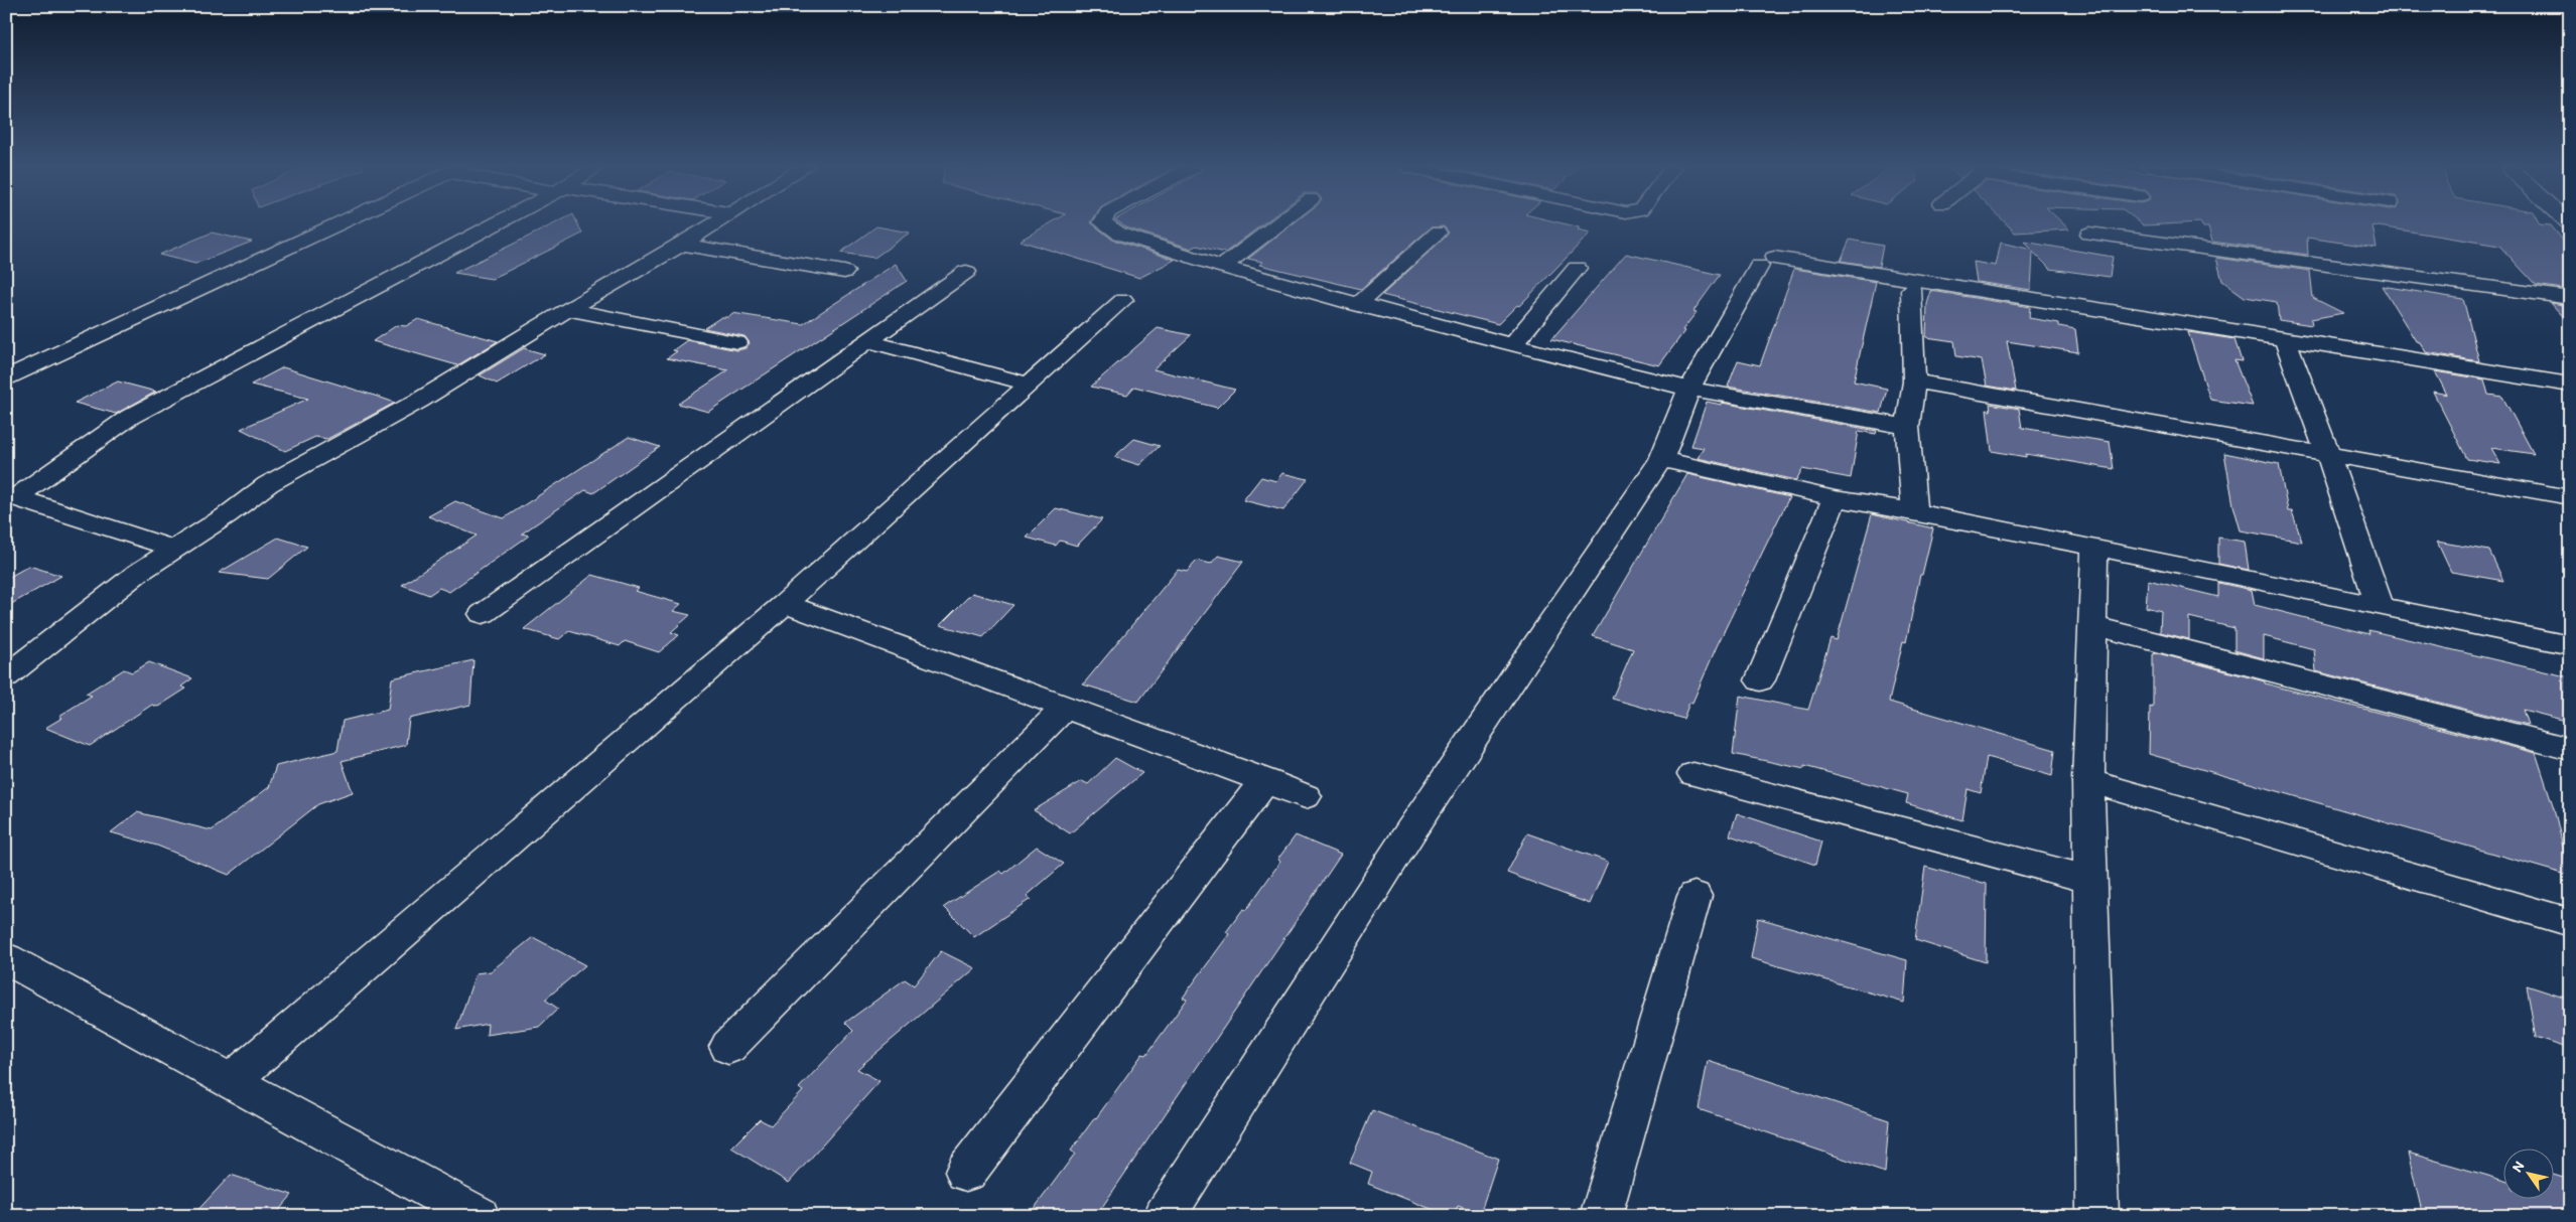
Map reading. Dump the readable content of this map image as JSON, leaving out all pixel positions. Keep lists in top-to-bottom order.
{
  "north": "top left"
}
